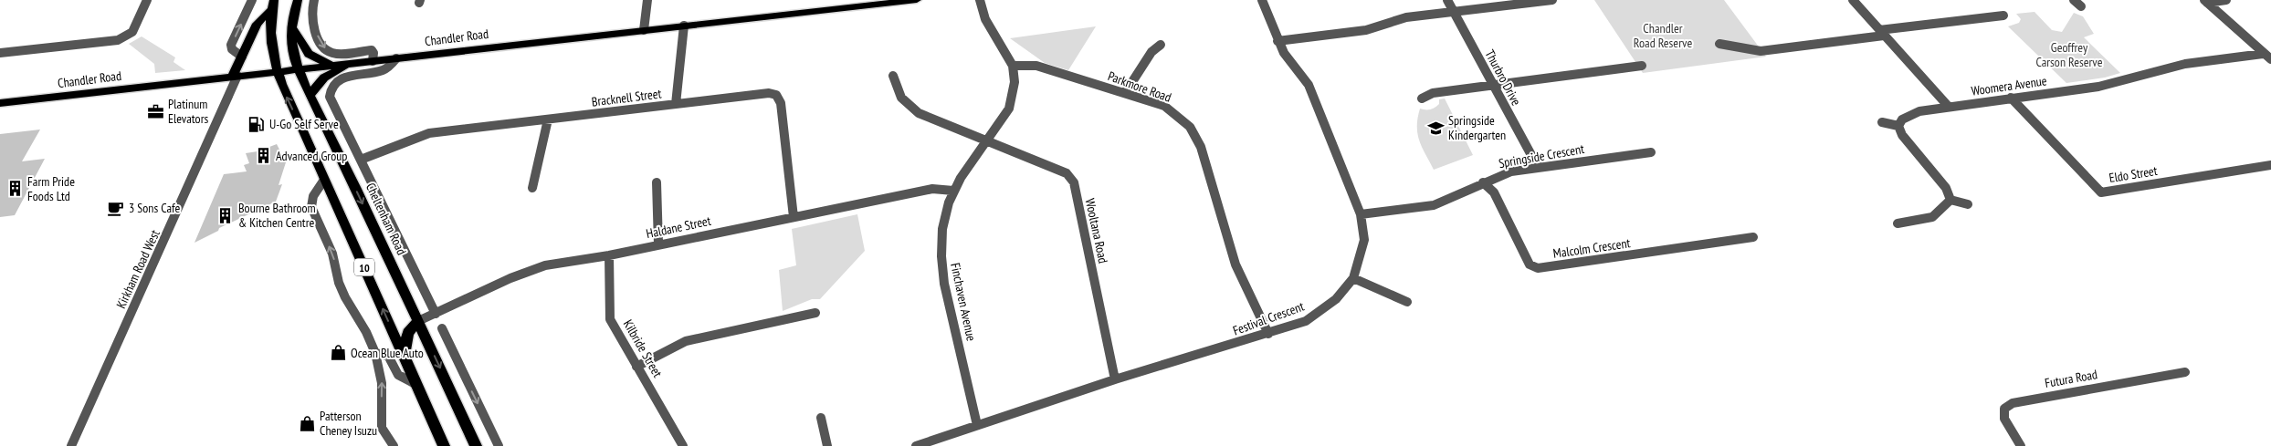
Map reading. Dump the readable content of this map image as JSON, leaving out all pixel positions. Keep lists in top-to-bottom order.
{
  "streets": {
    "main road": ["Chandler Road", "Cheltenham Road", "10"],
    "street": [
      "Thurbro Drive",
      "Woomera Avenue",
      "Parkmore Road",
      "Bracknell Street",
      "Springside Crescent",
      "Eldo Street",
      "Haldane Street",
      "Wooltana Road",
      "Malcolm Crescent",
      "Kirkham Road West",
      "Finchaven Avenue",
      "Festival Crescent",
      "Kilbride Street",
      "Futura Road"
    ]
  },
  "crossings": [
    ["Chandler Road", "Cheltenham Road"],
    ["Chandler Road", "10"],
    ["Chandler Road", "Kirkham Road West"],
    ["Thurbro Drive", "Springside Crescent"],
    ["Woomera Avenue", "Eldo Street"],
    ["Parkmore Road", "Finchaven Avenue"],
    ["Parkmore Road", "Festival Crescent"],
    ["Bracknell Street", "Cheltenham Road"],
    ["Bracknell Street", "Haldane Street"],
    ["Springside Crescent", "Malcolm Crescent"],
    ["Springside Crescent", "Festival Crescent"],
    ["Cheltenham Road", "Haldane Street"],
    ["Haldane Street", "Finchaven Avenue"],
    ["Haldane Street", "Kilbride Street"],
    ["Wooltana Road", "Finchaven Avenue"],
    ["Wooltana Road", "Festival Crescent"],
    ["Finchaven Avenue", "Festival Crescent"]
  ],
  "parks": ["Chandler Road Reserve", "Geoffrey Carson Reserve"],
  "places": {
    "office": ["Platinum Elevators"],
    "fuel station": ["U-Go Self Serve"],
    "school or university": ["Springside Kindergarten"],
    "building": ["Advanced Group", "Farm Pride Foods Ltd", "Bourne Bathroom & Kitchen Centre"],
    "cafe": ["3 Sons Cafe"],
    "shop": ["Ocean Blue Auto", "Patterson Cheney Isuzu"]
  }
}
